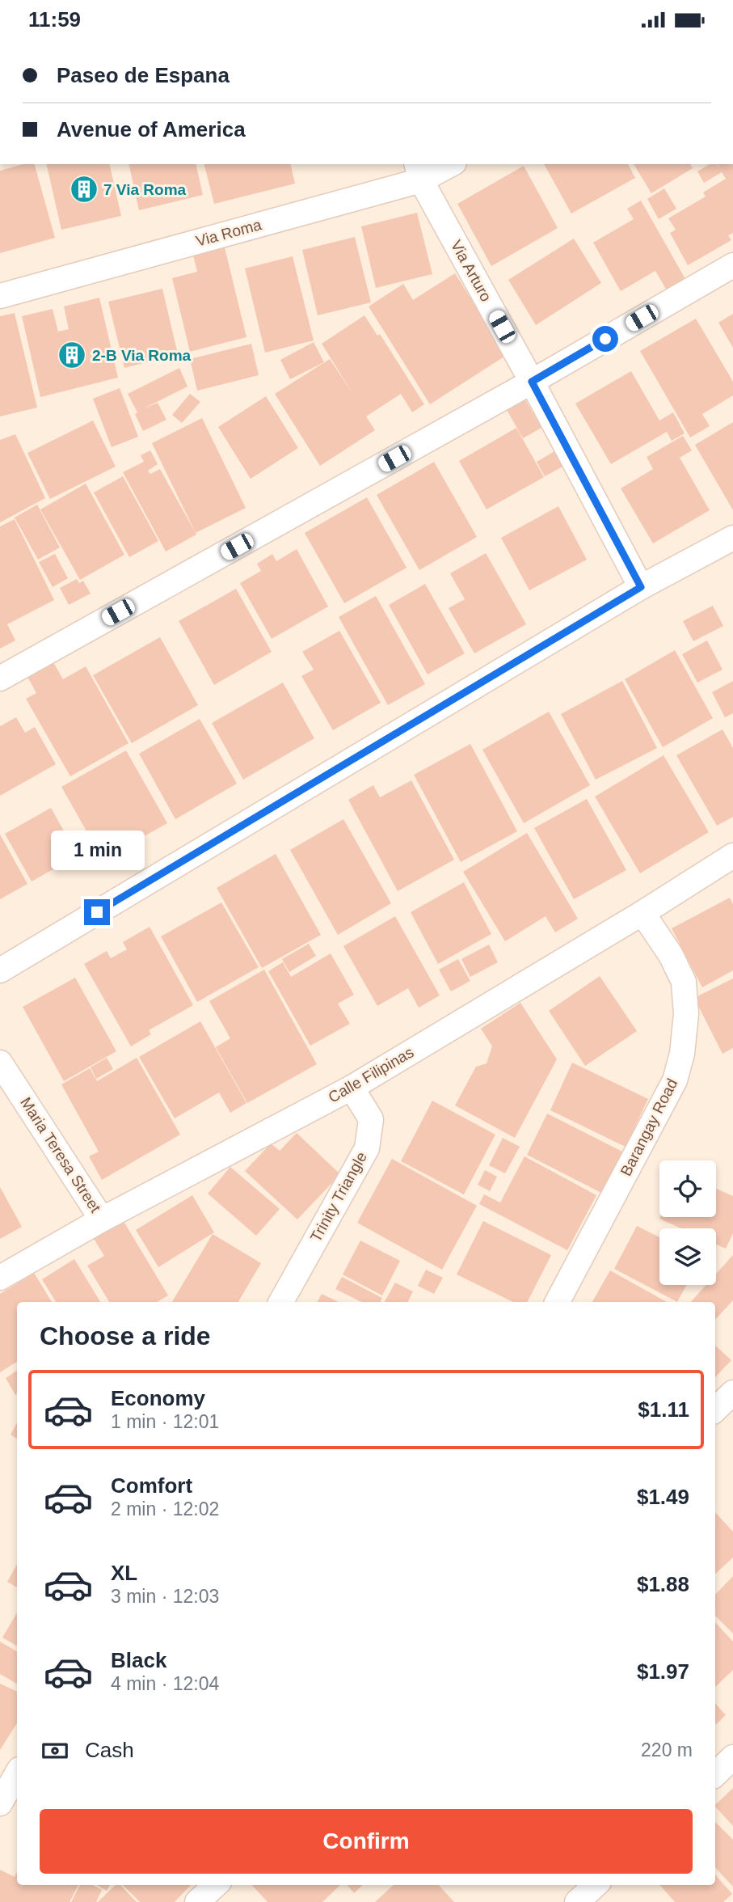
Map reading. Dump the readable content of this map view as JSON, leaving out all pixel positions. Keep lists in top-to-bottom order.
{
  "streets": {
    "street": [
      "Via Roma",
      "Via Arturo",
      "Calle Filipinas",
      "Barangay Road",
      "Maria Teresa Street",
      "Trinity Triangle"
    ]
  },
  "crossings": [
    ["Via Roma", "Via Arturo"],
    ["Calle Filipinas", "Barangay Road"],
    ["Calle Filipinas", "Maria Teresa Street"],
    ["Calle Filipinas", "Trinity Triangle"]
  ],
  "places": {
    "building": ["7 Via Roma", "2-B Via Roma"]
  },
  "page": {
    "status": "11:59",
    "banner": ["Paseo de Espana", "Avenue of America"],
    "bubble": "1 min",
    "heading": "Choose a ride",
    "list": [
      {
        "name": "Economy",
        "note": "1 min · 12:01",
        "value": "$1.11"
      },
      {
        "name": "Comfort",
        "note": "2 min · 12:02",
        "value": "$1.49"
      },
      {
        "name": "XL",
        "note": "3 min · 12:03",
        "value": "$1.88"
      },
      {
        "name": "Black",
        "note": "4 min · 12:04",
        "value": "$1.97"
      }
    ],
    "pay": ["Cash", "220 m"],
    "buttons": "Confirm"
  }
}
